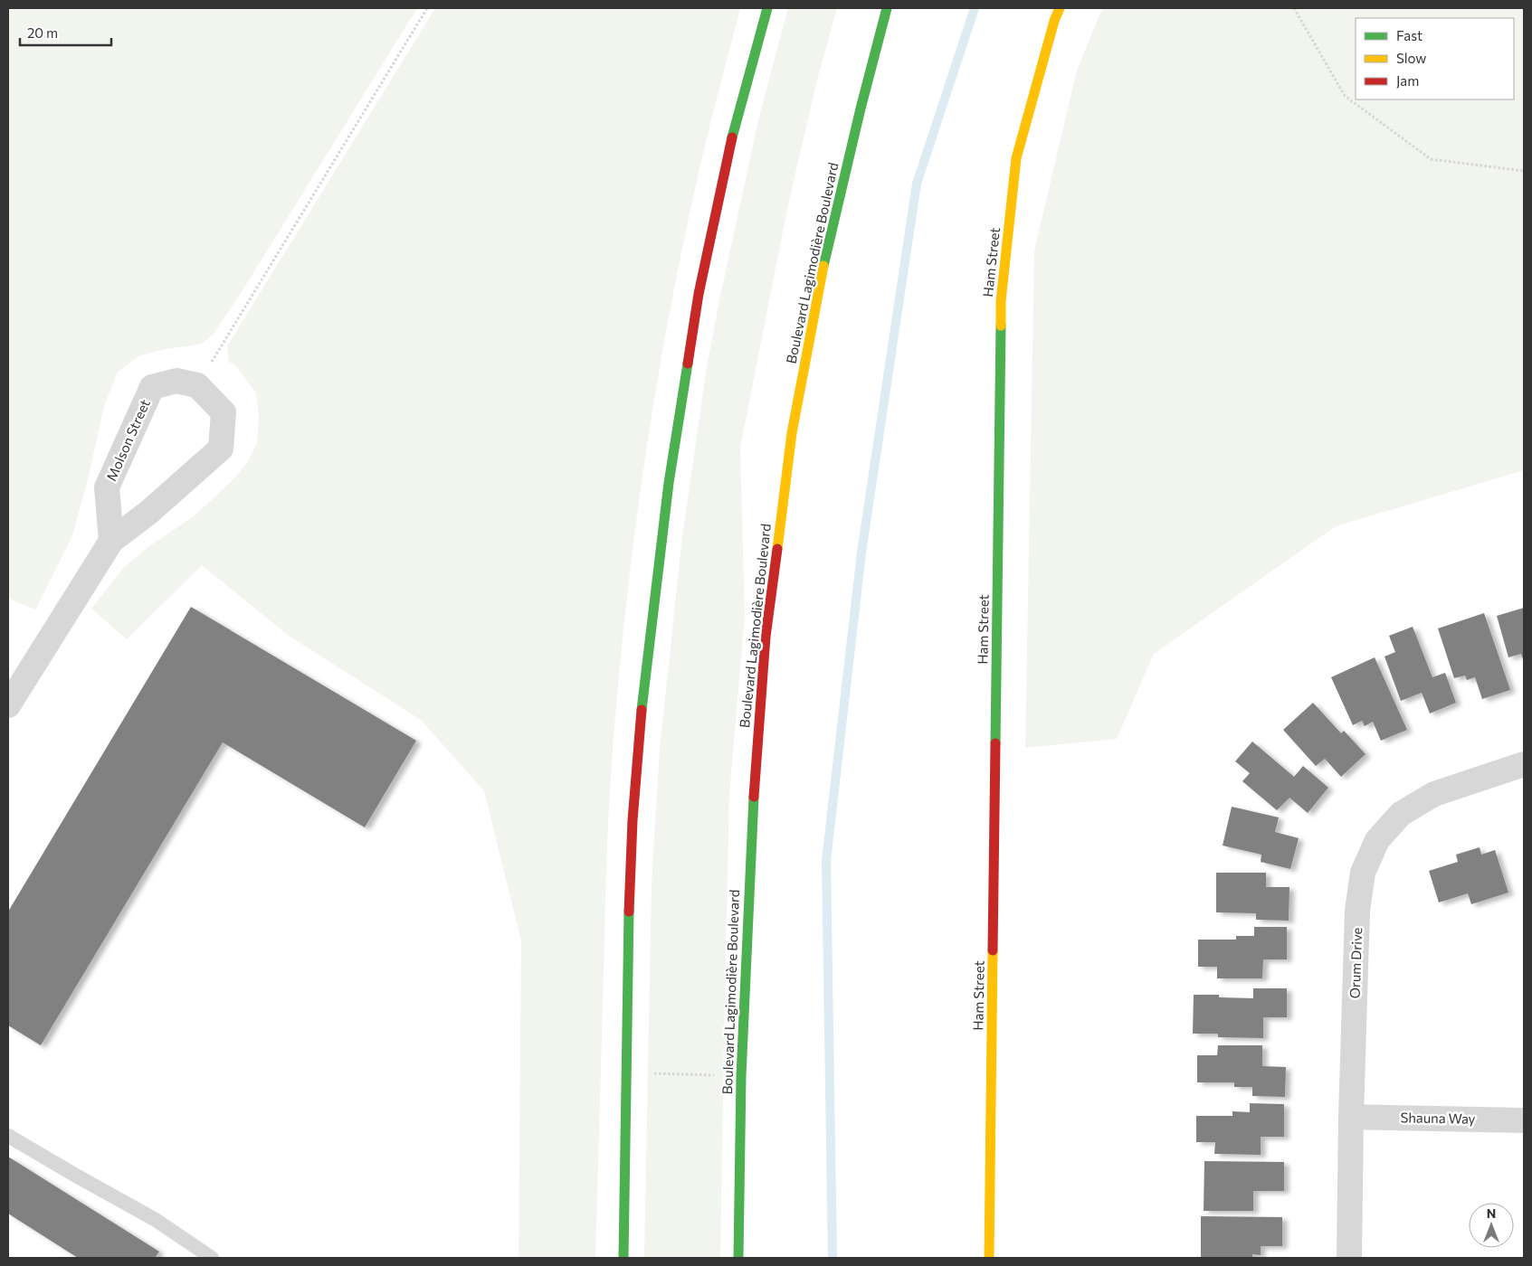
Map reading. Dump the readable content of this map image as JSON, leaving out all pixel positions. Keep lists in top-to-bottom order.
{
  "streets": {
    "main road": ["Ham Street", "Boulevard Lagimodière Boulevard"],
    "street": ["Molson Street", "Orum Drive", "Shauna Way"]
  },
  "crossings": [
    ["Orum Drive", "Shauna Way"]
  ],
  "legend": ["Fast", "Slow", "Jam"],
  "scale_bar": "20 m",
  "north": "top"
}
